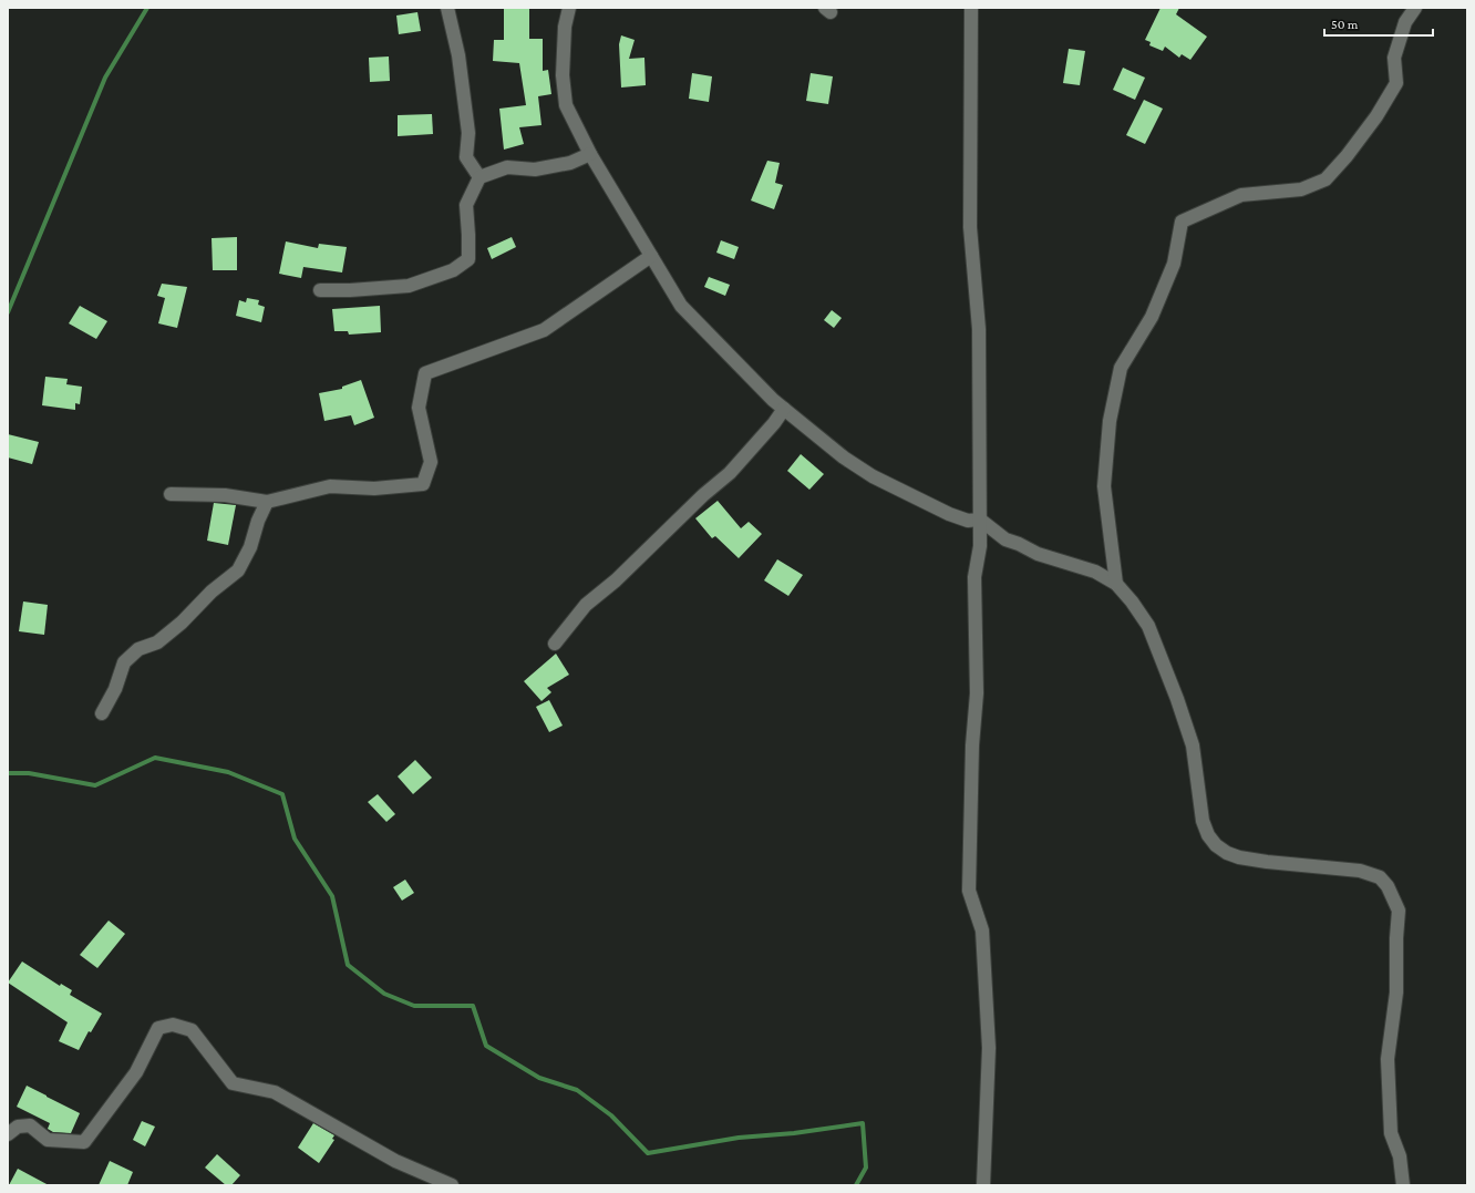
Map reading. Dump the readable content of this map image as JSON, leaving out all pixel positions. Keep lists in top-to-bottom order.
{
  "scale_bar": "50 m"
}
